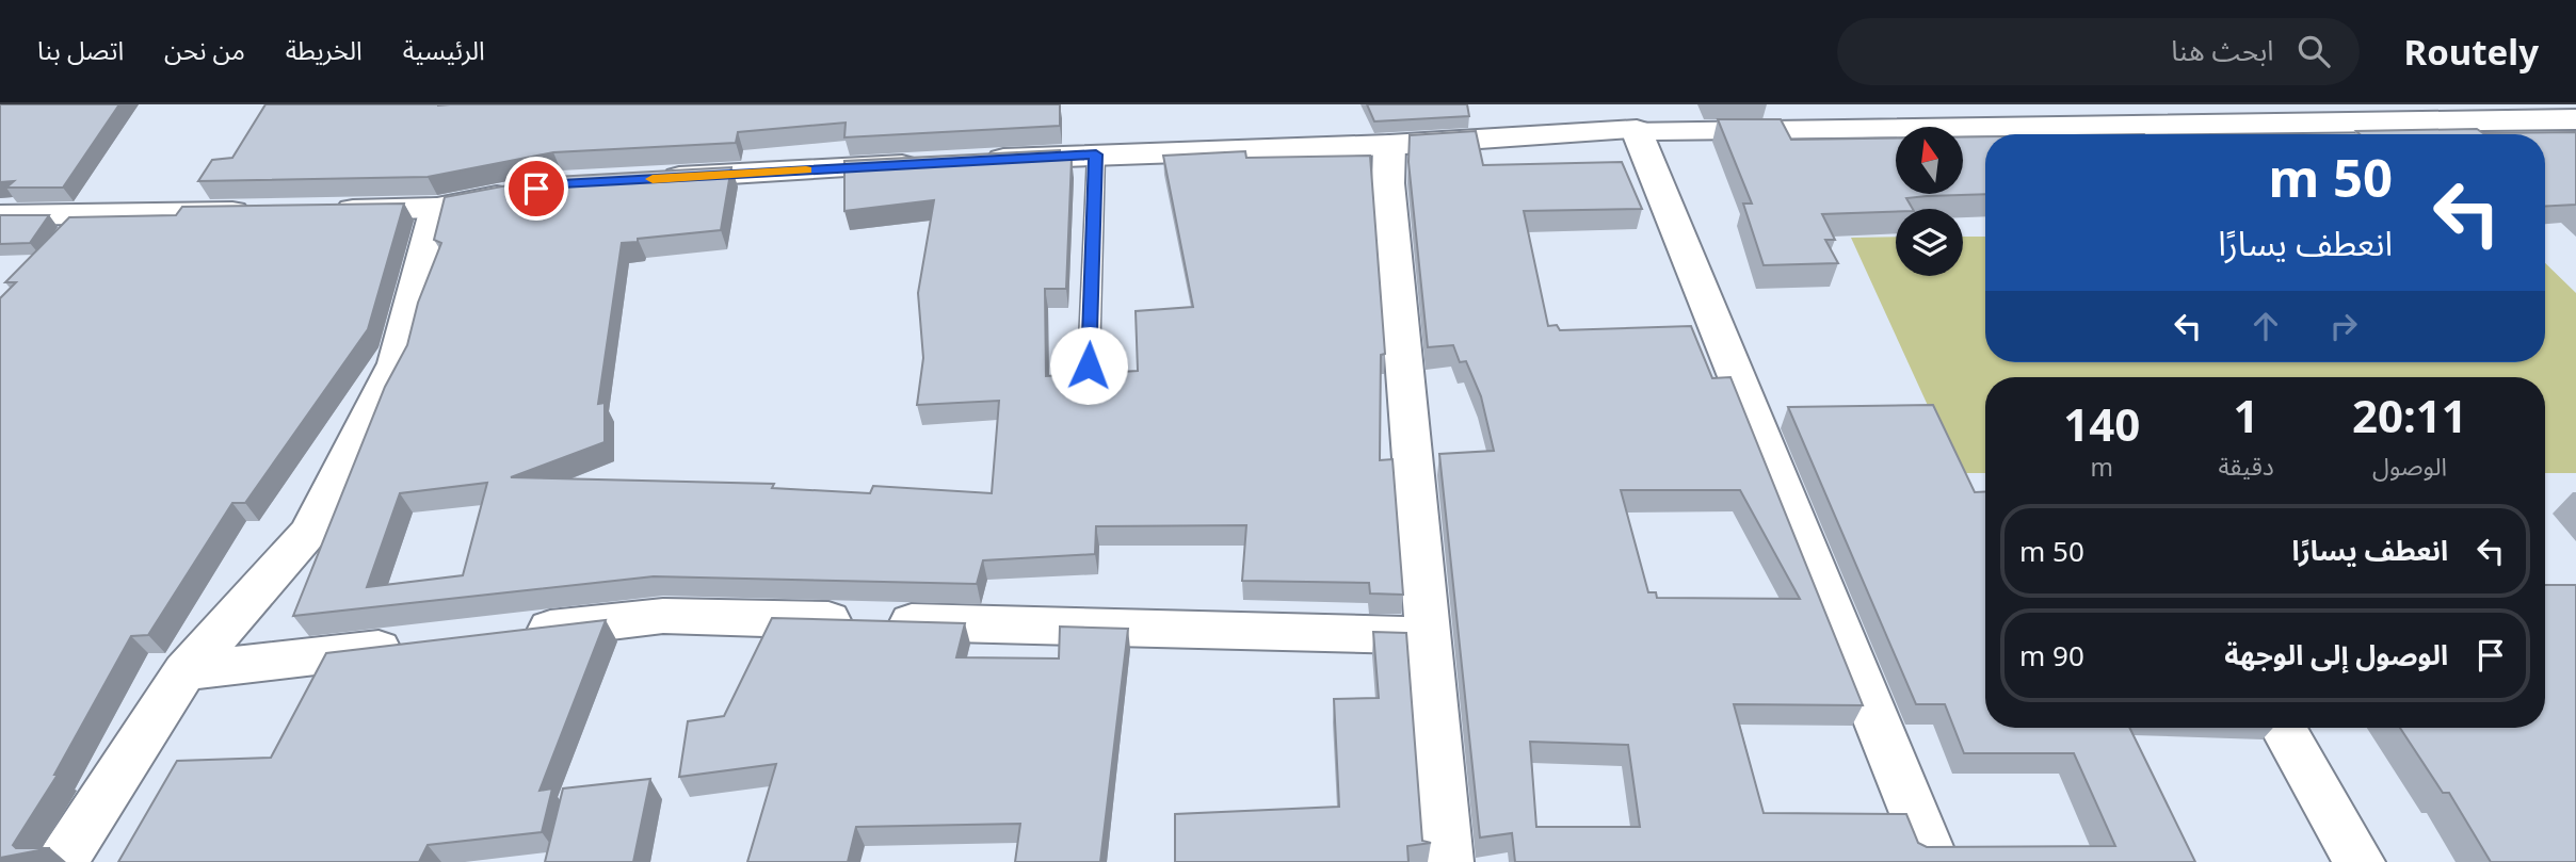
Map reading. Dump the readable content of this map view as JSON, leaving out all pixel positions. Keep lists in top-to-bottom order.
{
  "north": "top",
  "page": {
    "header": "Routely",
    "search": "ابحث هنا",
    "nav": [
      "الرئيسية",
      "الخريطة",
      "من نحن",
      "اتصل بنا"
    ],
    "turn": ["50 m", "انعطف يسارًا"],
    "eta": [
      "20:11",
      "الوصول",
      "1",
      "دقيقة",
      "140",
      "m"
    ],
    "list": [
      {
        "name": "انعطف يسارًا",
        "value": "50 m"
      },
      {
        "name": "الوصول إلى الوجهة",
        "value": "90 m"
      }
    ]
  }
}
